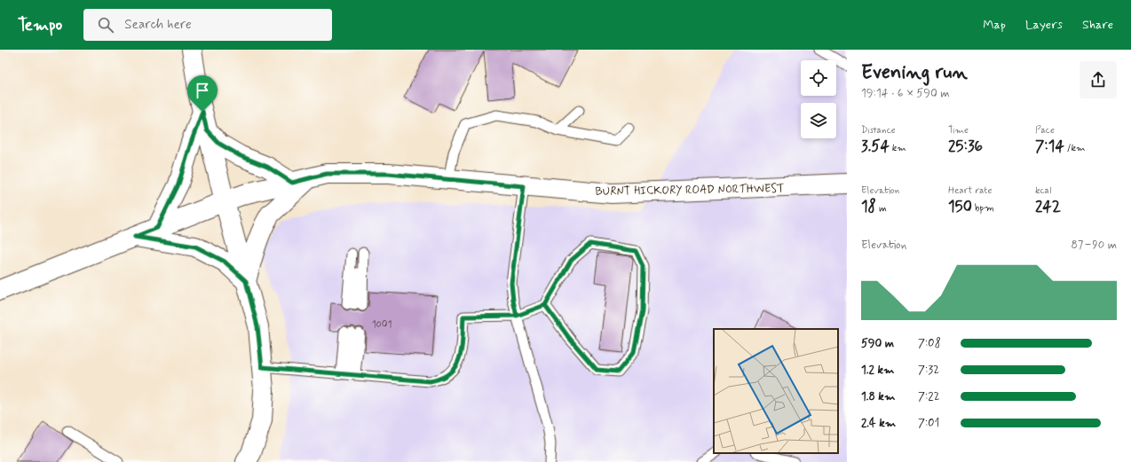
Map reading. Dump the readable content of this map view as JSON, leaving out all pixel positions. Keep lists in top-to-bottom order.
{
  "streets": {
    "street": ["BURNT HICKORY ROAD NORTHWEST"]
  },
  "house_numbers": ["1001"],
  "page": {
    "header": "Tempo",
    "search": "Search here",
    "nav": ["Map", "Layers", "Share"],
    "heading": ["Evening run", "19:14 · 6 × 590 m"],
    "stats": [
      ["Distance", "3.54 km"],
      ["Time", "25:36"],
      ["Pace", "7:14 /km"],
      ["Elevation", "18 m"],
      ["Heart rate", "150 bpm"],
      ["kcal", "242"]
    ],
    "chart": ["Elevation", "87–90 m"],
    "list": [
      {
        "name": "590 m",
        "note": "7:08"
      },
      {
        "name": "1.2 km",
        "note": "7:32"
      },
      {
        "name": "1.8 km",
        "note": "7:22"
      },
      {
        "name": "2.4 km",
        "note": "7:01"
      }
    ]
  }
}
